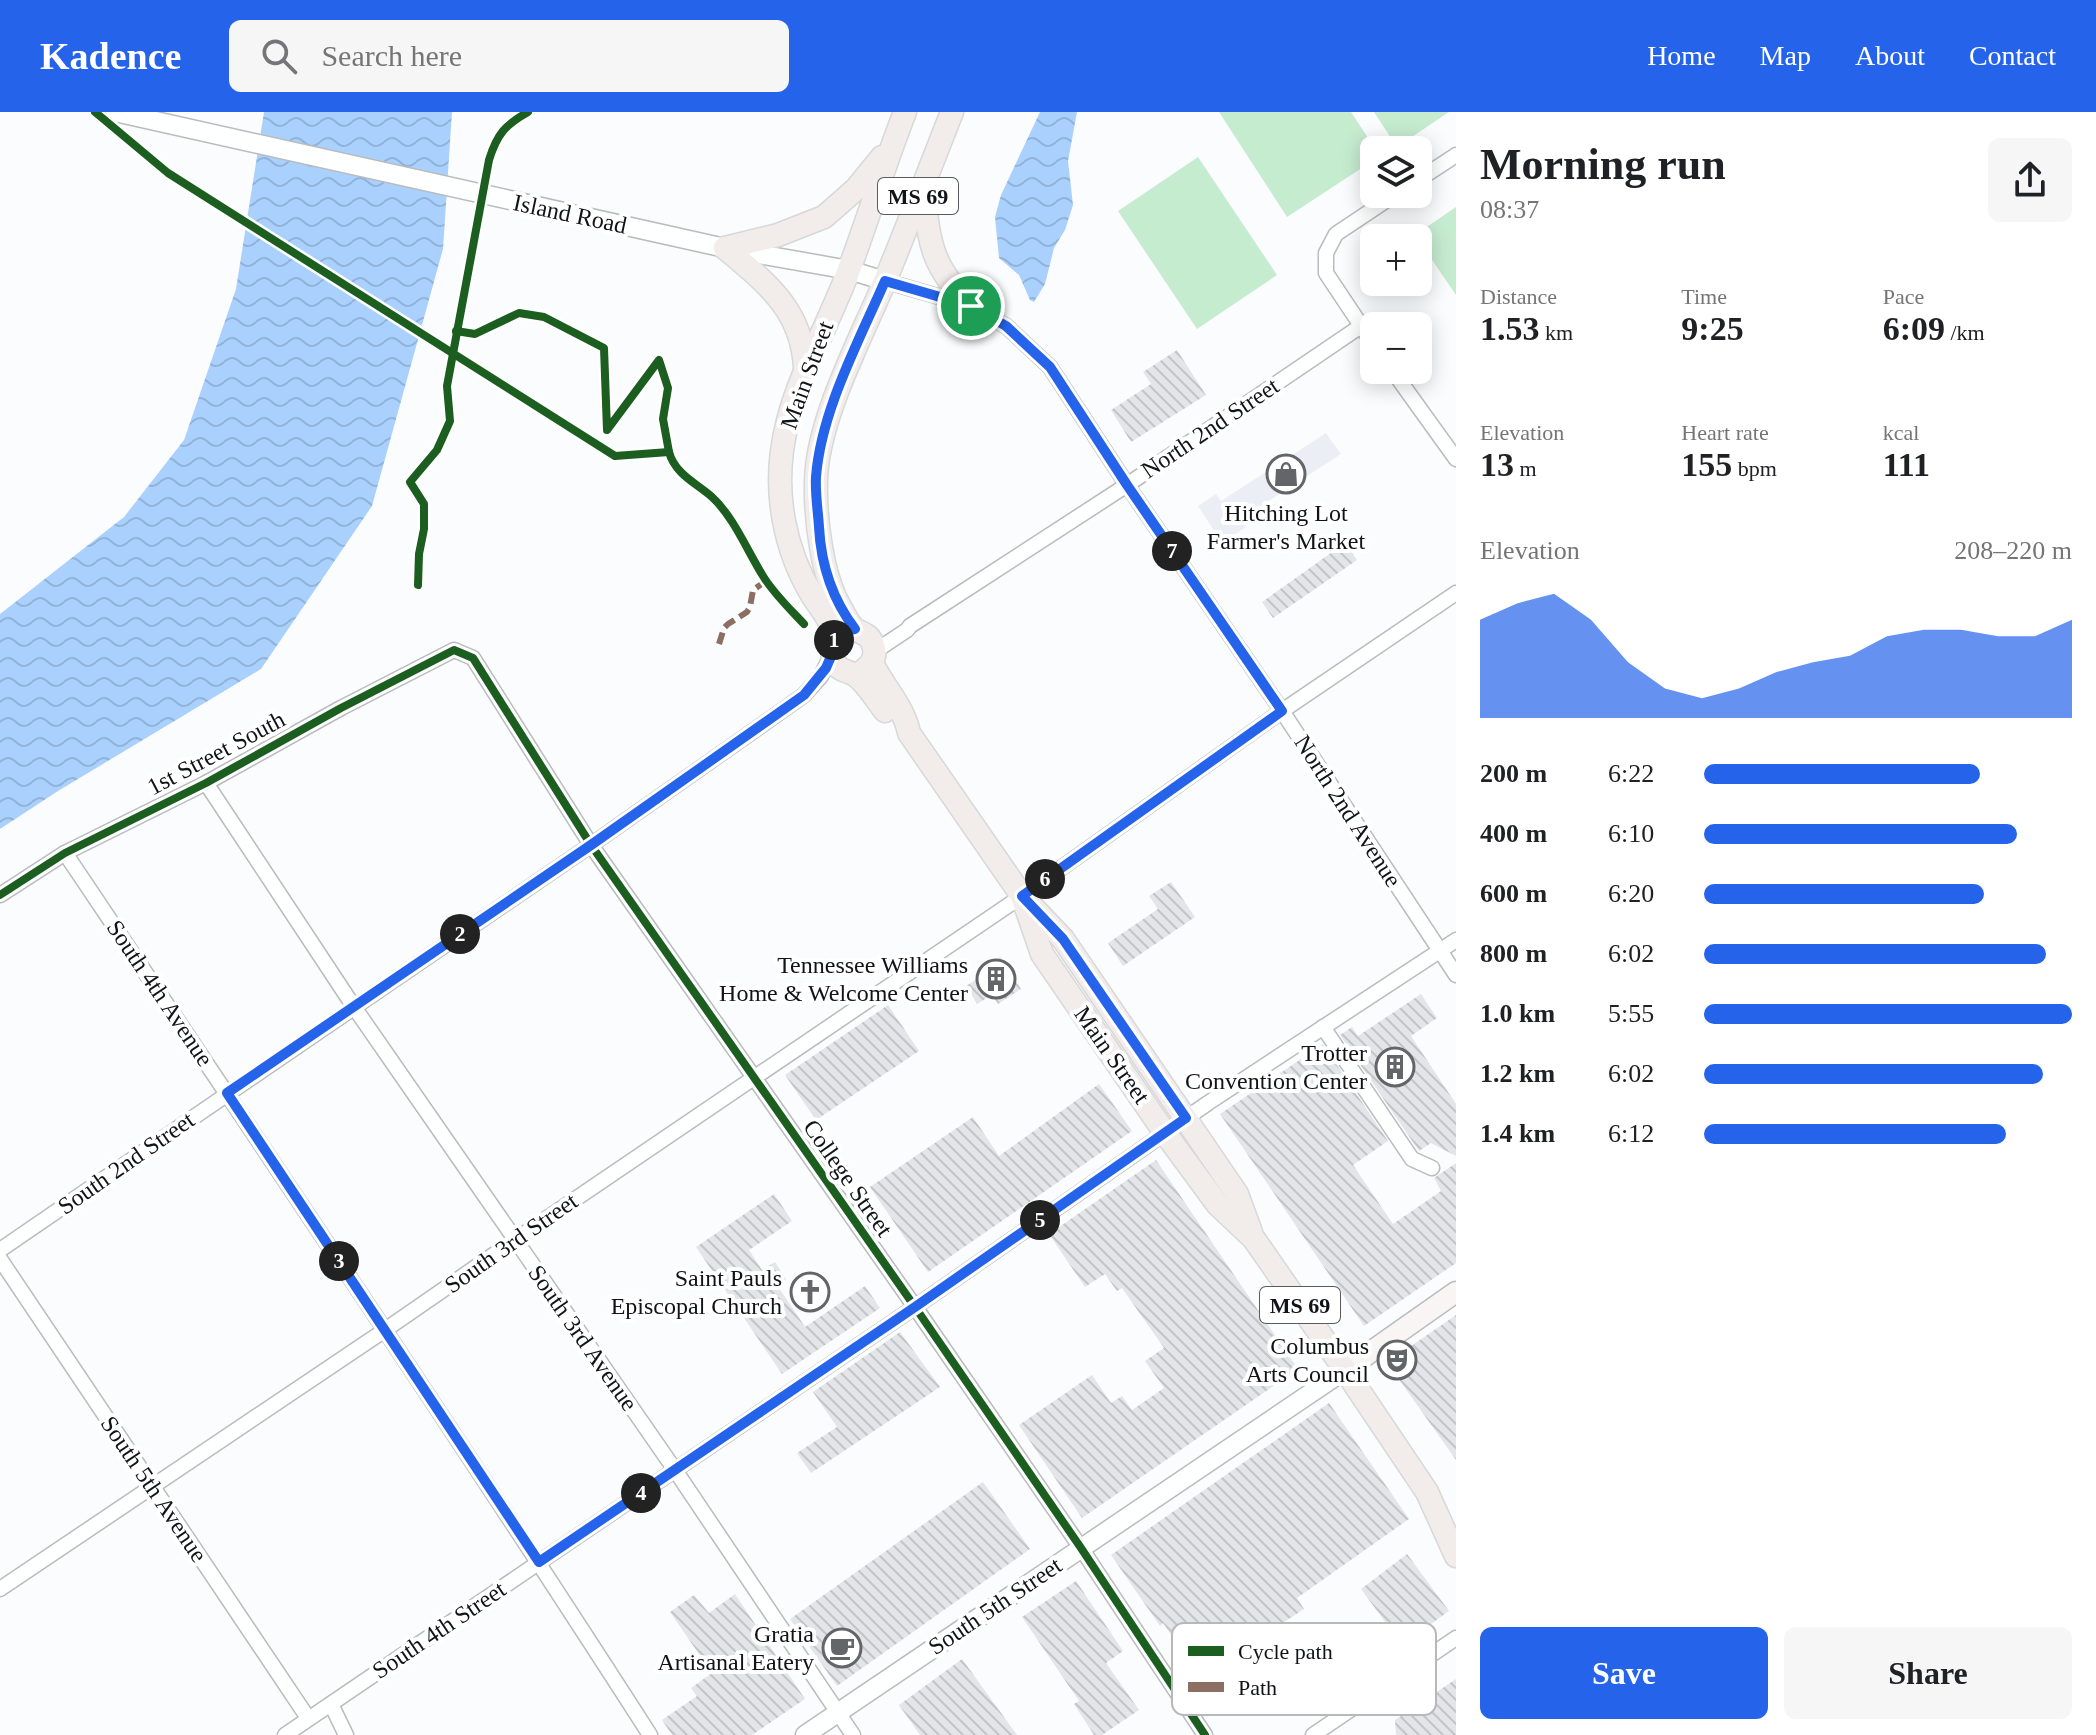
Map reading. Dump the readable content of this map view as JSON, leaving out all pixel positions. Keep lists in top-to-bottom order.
{
  "streets": {
    "main road": ["MS 69", "Main Street"],
    "street": [
      "Island Road",
      "North 2nd Street",
      "1st Street South",
      "North 2nd Avenue",
      "South 4th Avenue",
      "South 2nd Street",
      "College Street",
      "South 3rd Street",
      "South 3rd Avenue",
      "South 5th Avenue",
      "South 5th Street",
      "South 4th Street"
    ]
  },
  "crossings": [
    ["Island Road", "Main Street"],
    ["Island Road", "North 2nd Avenue"],
    ["Main Street", "North 2nd Street"],
    ["Main Street", "North 2nd Avenue"],
    ["Main Street", "South 2nd Street"],
    ["Main Street", "South 3rd Street"],
    ["Main Street", "South 5th Street"],
    ["Main Street", "South 4th Street"],
    ["North 2nd Street", "North 2nd Avenue"],
    ["North 2nd Street", "South 2nd Street"],
    ["1st Street South", "South 4th Avenue"],
    ["1st Street South", "College Street"],
    ["1st Street South", "South 3rd Avenue"],
    ["North 2nd Avenue", "South 3rd Street"],
    ["North 2nd Avenue", "South 4th Street"],
    ["South 4th Avenue", "South 2nd Street"],
    ["South 4th Avenue", "South 3rd Street"],
    ["South 4th Avenue", "South 4th Street"],
    ["South 2nd Street", "College Street"],
    ["South 2nd Street", "South 3rd Avenue"],
    ["College Street", "South 3rd Street"],
    ["College Street", "South 5th Street"],
    ["College Street", "South 4th Street"],
    ["South 3rd Street", "South 3rd Avenue"],
    ["South 3rd Street", "South 5th Avenue"],
    ["South 3rd Avenue", "South 5th Street"],
    ["South 3rd Avenue", "South 4th Street"],
    ["South 5th Avenue", "South 4th Street"]
  ],
  "places": {
    "shop": ["Hitching Lot Farmer's Market"],
    "building": ["Tennessee Williams Home & Welcome Center", "Trotter Convention Center"],
    "church": ["Saint Pauls Episcopal Church"],
    "theatre": ["Columbus Arts Council"],
    "cafe": ["Gratia Artisanal Eatery"]
  },
  "legend": ["Cycle path", "Path"],
  "page": {
    "header": "Kadence",
    "search": "Search here",
    "nav": [
      "Home",
      "Map",
      "About",
      "Contact"
    ],
    "heading": ["Morning run", "08:37"],
    "map_buttons": ["+", "−"],
    "stats": [
      ["Distance", "1.53 km"],
      ["Time", "9:25"],
      ["Pace", "6:09 /km"],
      ["Elevation", "13 m"],
      ["Heart rate", "155 bpm"],
      ["kcal", "111"]
    ],
    "chart": ["Elevation", "208–220 m"],
    "pins": [
      "7",
      "1",
      "6",
      "2",
      "5",
      "3",
      "4"
    ],
    "list": [
      {
        "name": "200 m",
        "note": "6:22"
      },
      {
        "name": "400 m",
        "note": "6:10"
      },
      {
        "name": "600 m",
        "note": "6:20"
      },
      {
        "name": "800 m",
        "note": "6:02"
      },
      {
        "name": "1.0 km",
        "note": "5:55"
      },
      {
        "name": "1.2 km",
        "note": "6:02"
      },
      {
        "name": "1.4 km",
        "note": "6:12"
      }
    ],
    "buttons": ["Save", "Share"]
  }
}
